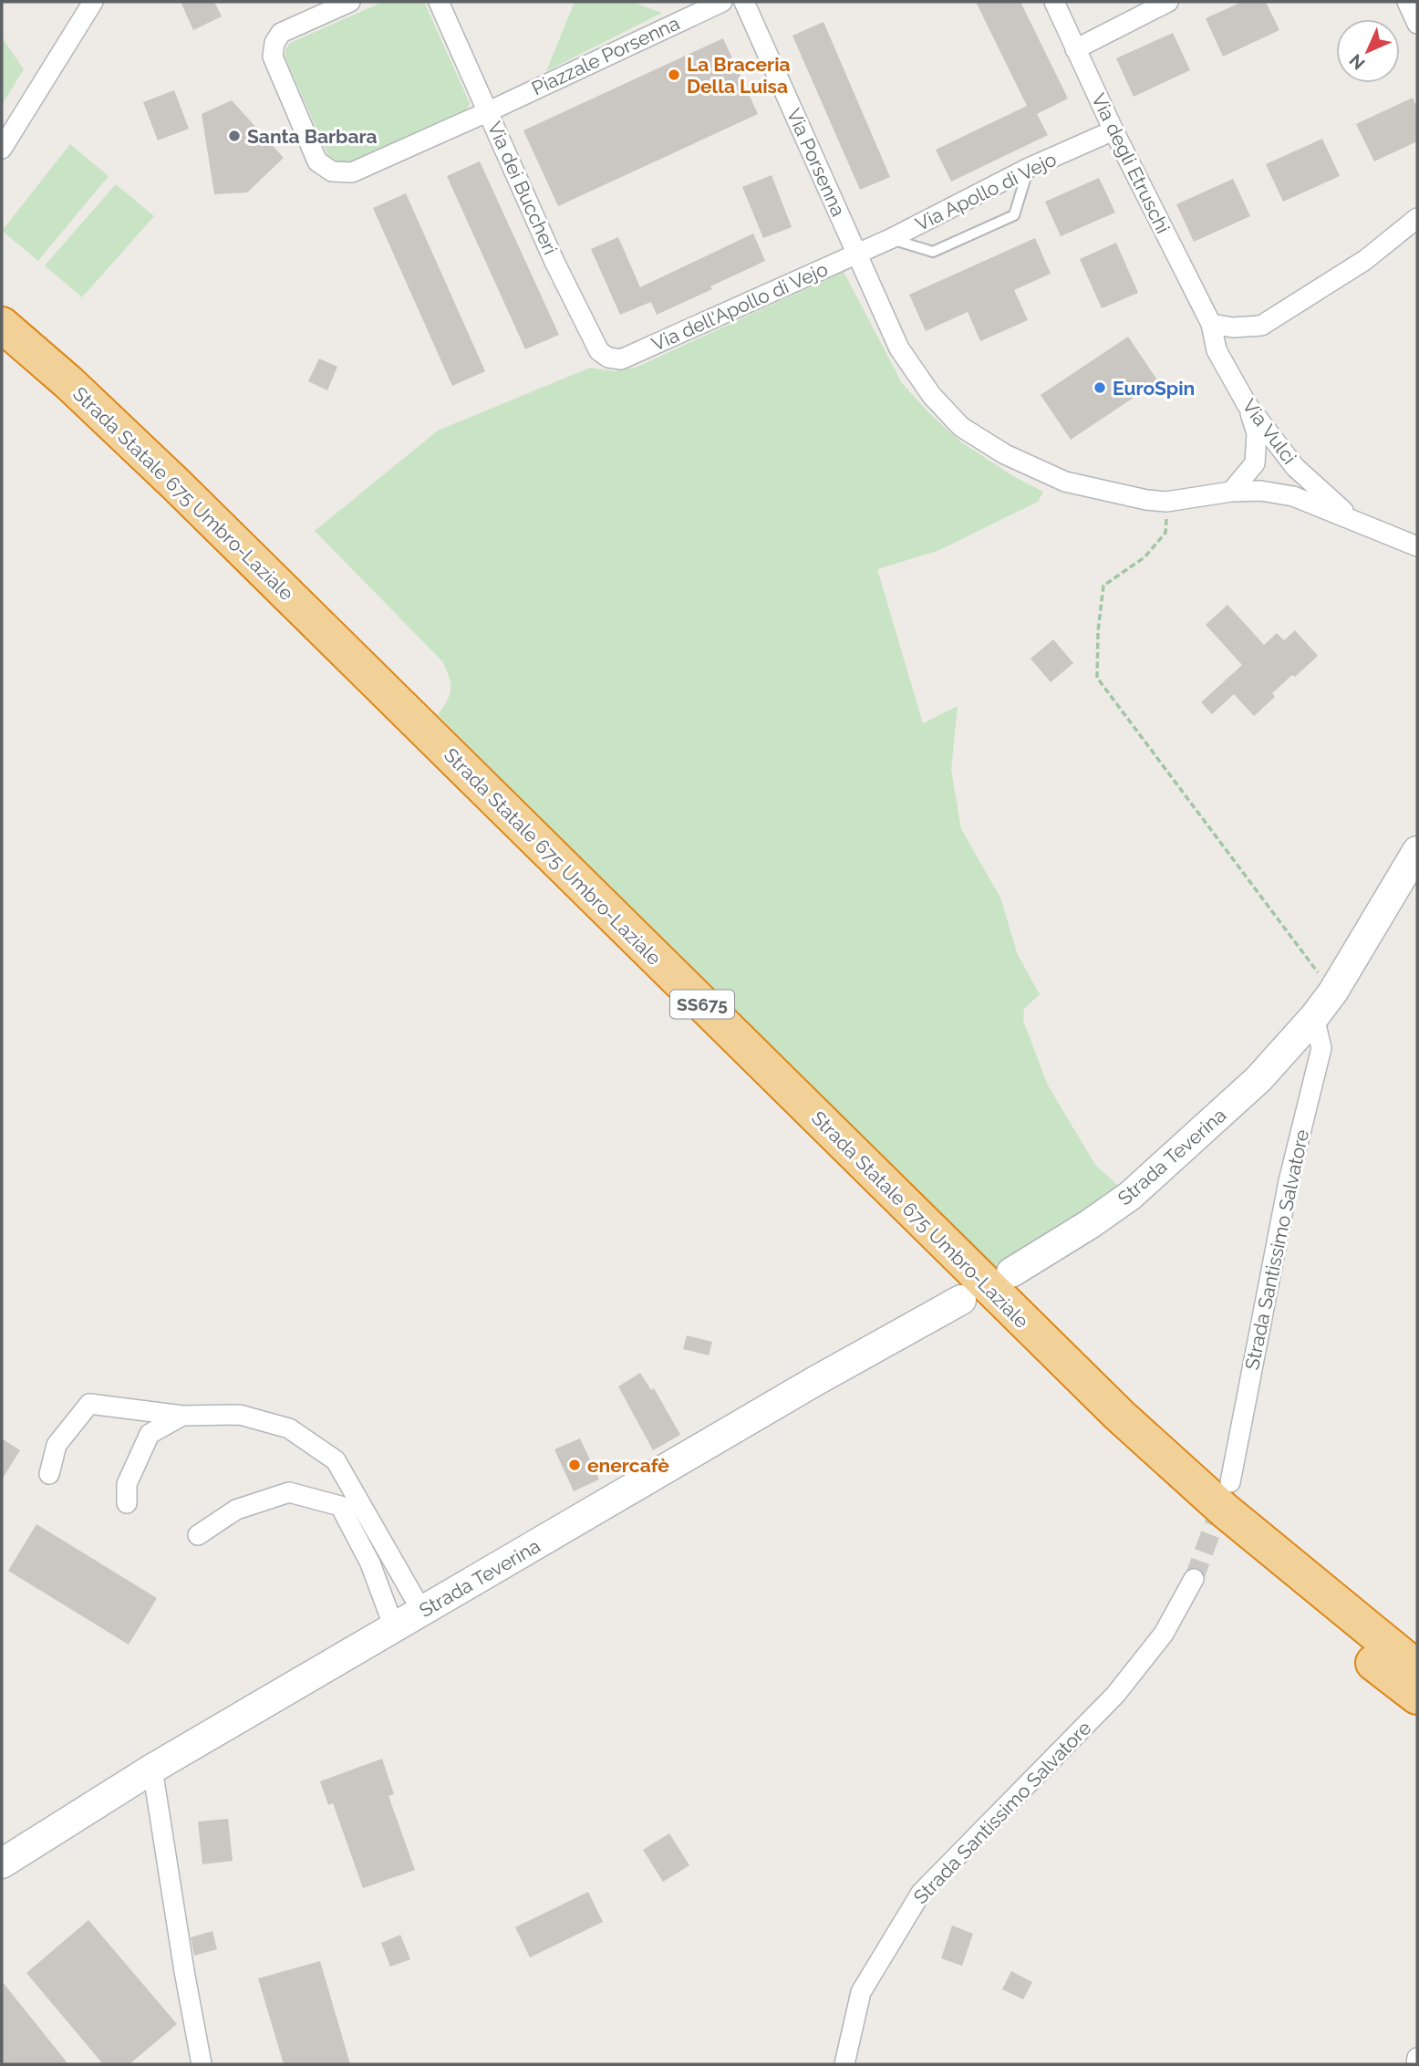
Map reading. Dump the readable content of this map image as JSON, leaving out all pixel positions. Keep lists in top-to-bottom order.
{
  "streets": {
    "highway": ["Strada Statale 675 Umbro-Laziale", "SS675"],
    "main road": ["Strada Teverina"],
    "street": [
      "Piazzale Porsenna",
      "Via Porsenna",
      "Via degli Etruschi",
      "Via dei Buccheri",
      "Via Apollo di Vejo",
      "Via dell'Apollo di Vejo",
      "Via Vulci",
      "Strada Santissimo Salvatore"
    ]
  },
  "crossings": [
    ["Piazzale Porsenna", "Via dei Buccheri"],
    ["Via Porsenna", "Via Apollo di Vejo"],
    ["Via Porsenna", "Via dell'Apollo di Vejo"],
    ["Via Porsenna", "Via Vulci"],
    ["Via degli Etruschi", "Via Apollo di Vejo"],
    ["Via degli Etruschi", "Via Vulci"],
    ["Via dei Buccheri", "Via dell'Apollo di Vejo"],
    ["Via Apollo di Vejo", "Via dell'Apollo di Vejo"],
    ["Strada Teverina", "Strada Santissimo Salvatore"]
  ],
  "places": [
    "La Braceria Della Luisa",
    "Santa Barbara",
    "EuroSpin",
    "enercafè"
  ],
  "north": "bottom left"
}
